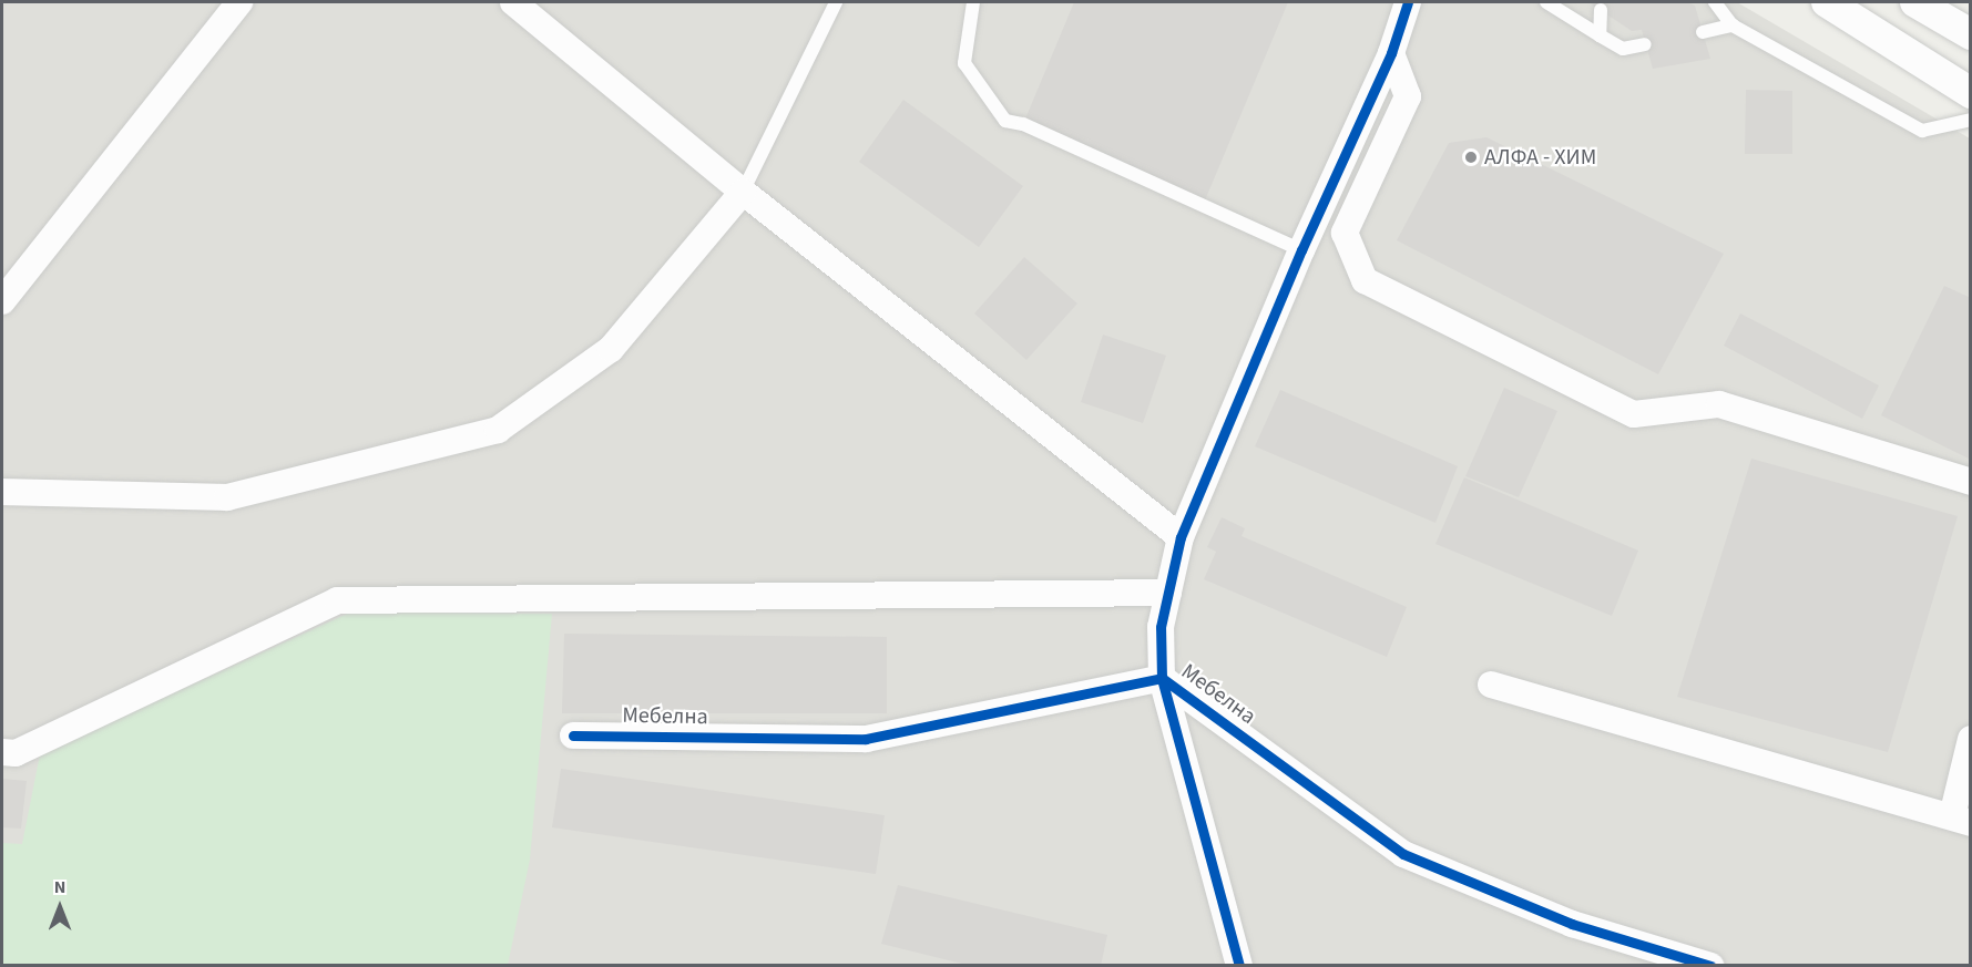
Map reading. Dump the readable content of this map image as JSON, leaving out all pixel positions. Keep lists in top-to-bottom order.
{
  "streets": {
    "street": ["Мебелна"]
  },
  "places": ["АЛФА - ХИМ"],
  "north": "top"
}
